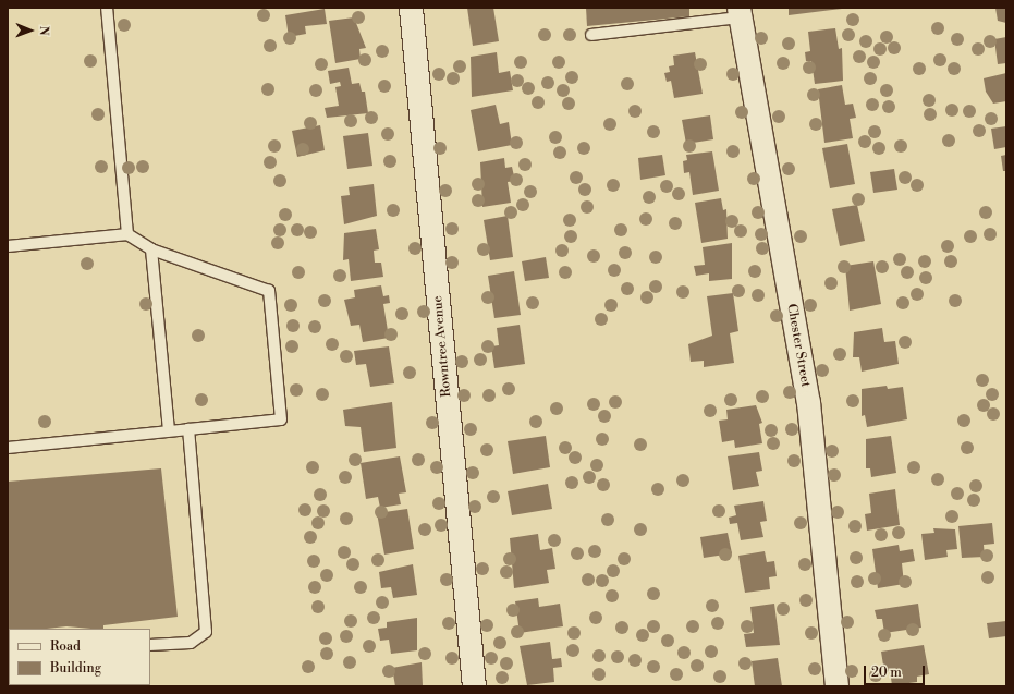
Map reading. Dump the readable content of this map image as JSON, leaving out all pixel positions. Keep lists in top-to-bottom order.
{
  "streets": {
    "street": ["Chester Street", "Rowntree Avenue"]
  },
  "legend": ["Road", "Building"],
  "scale_bar": "20 m",
  "north": "right"
}
